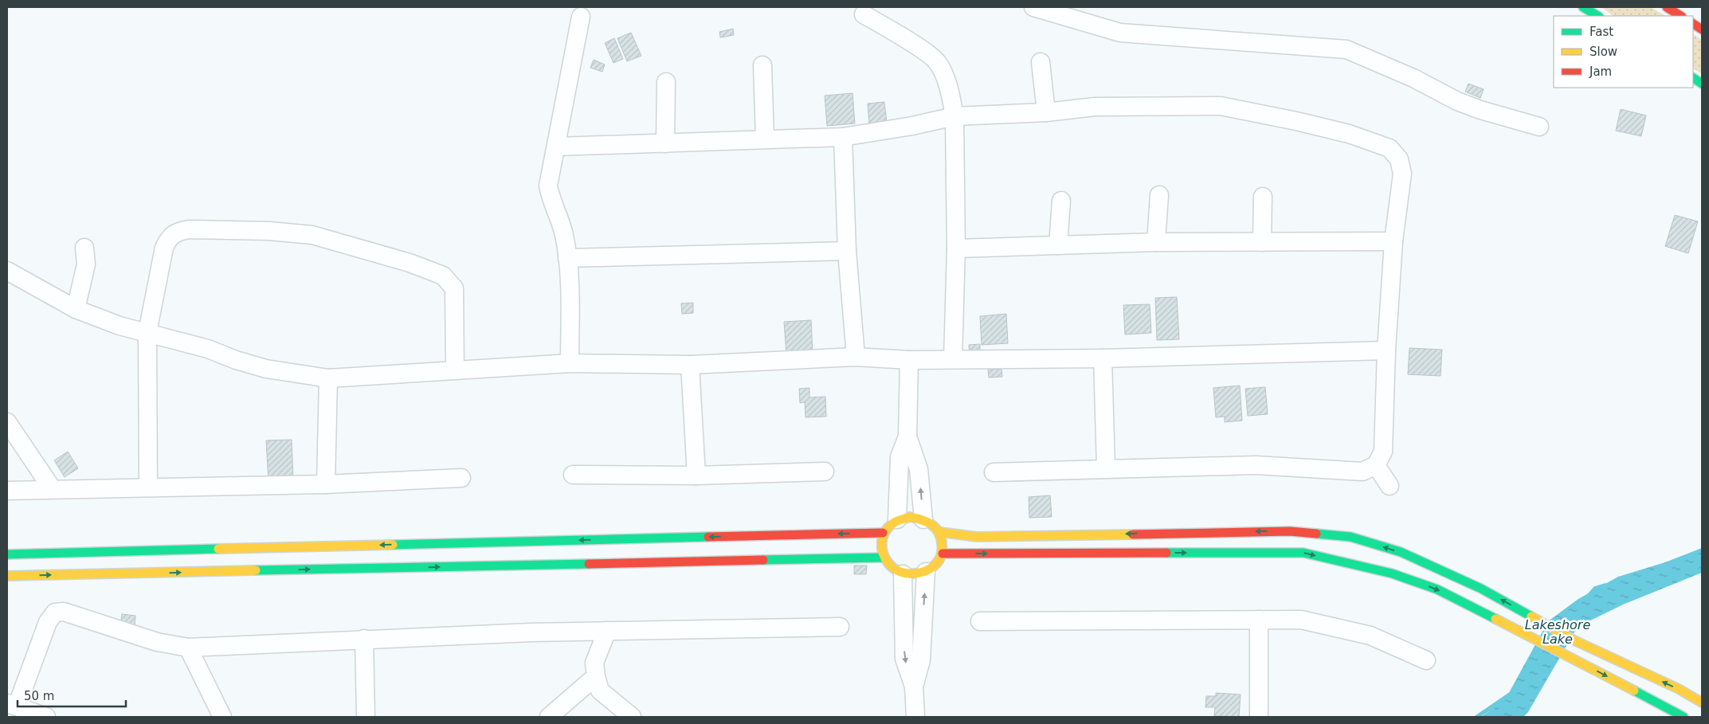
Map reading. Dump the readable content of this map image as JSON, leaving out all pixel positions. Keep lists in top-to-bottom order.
{
  "water": ["Lakeshore Lake"],
  "legend": ["Fast", "Slow", "Jam"],
  "scale_bar": "50 m"
}
